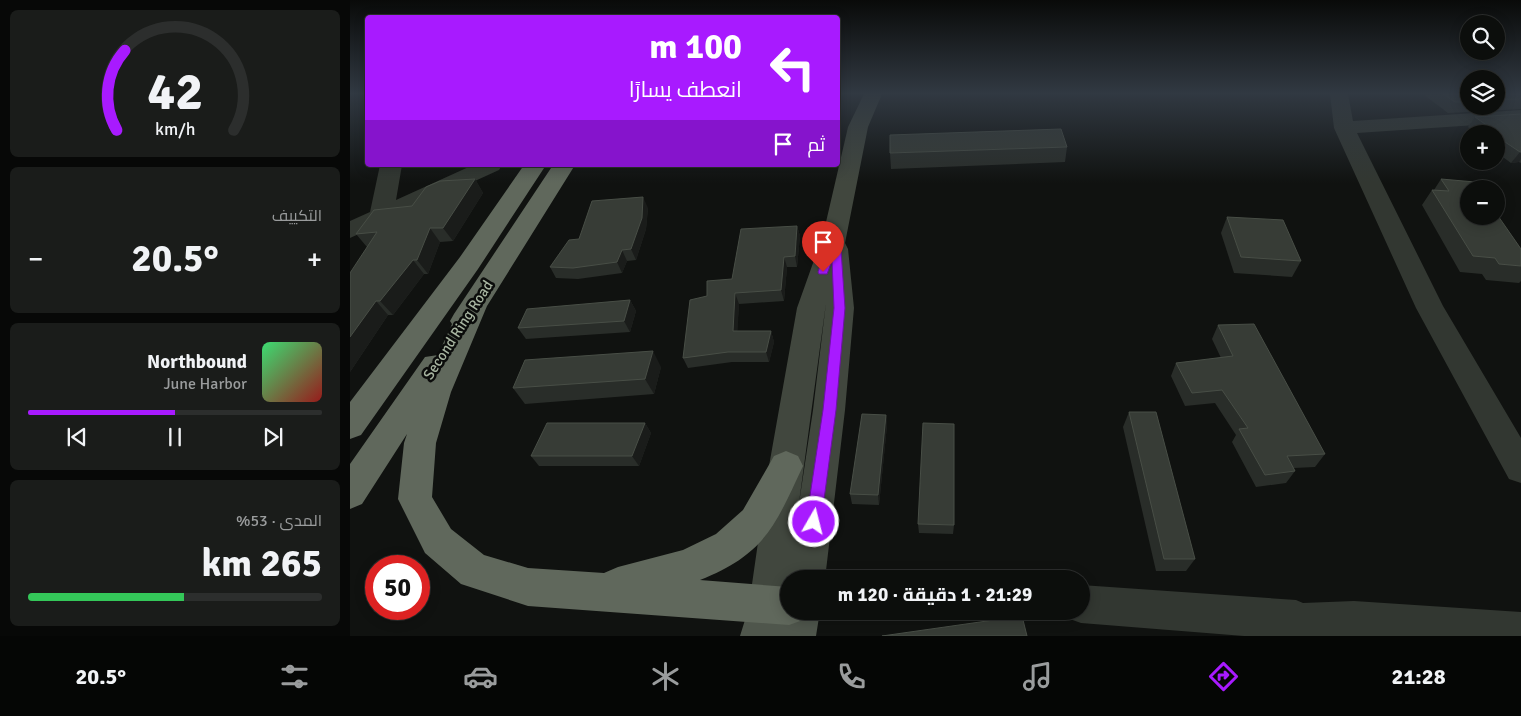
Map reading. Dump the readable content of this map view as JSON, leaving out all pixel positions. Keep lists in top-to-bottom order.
{
  "streets": {
    "highway": ["Second Ring Road"]
  },
  "page": {
    "map_buttons": ["+", "−"],
    "turn": ["100 m", "انعطف يسارًا"],
    "then": "ثم",
    "tile": [
      "التكييف",
      ["المدى · 53%", "265 km"]
    ],
    "heat": ["−", "20.5°", "+"],
    "song": ["Northbound", "June Harbor"],
    "limit": "50",
    "trip": "21:29 · 1 دقيقة · 120 m",
    "tabs": ["21:28", "20.5°"],
    "gauge": ["42", "km/h"]
  }
}
